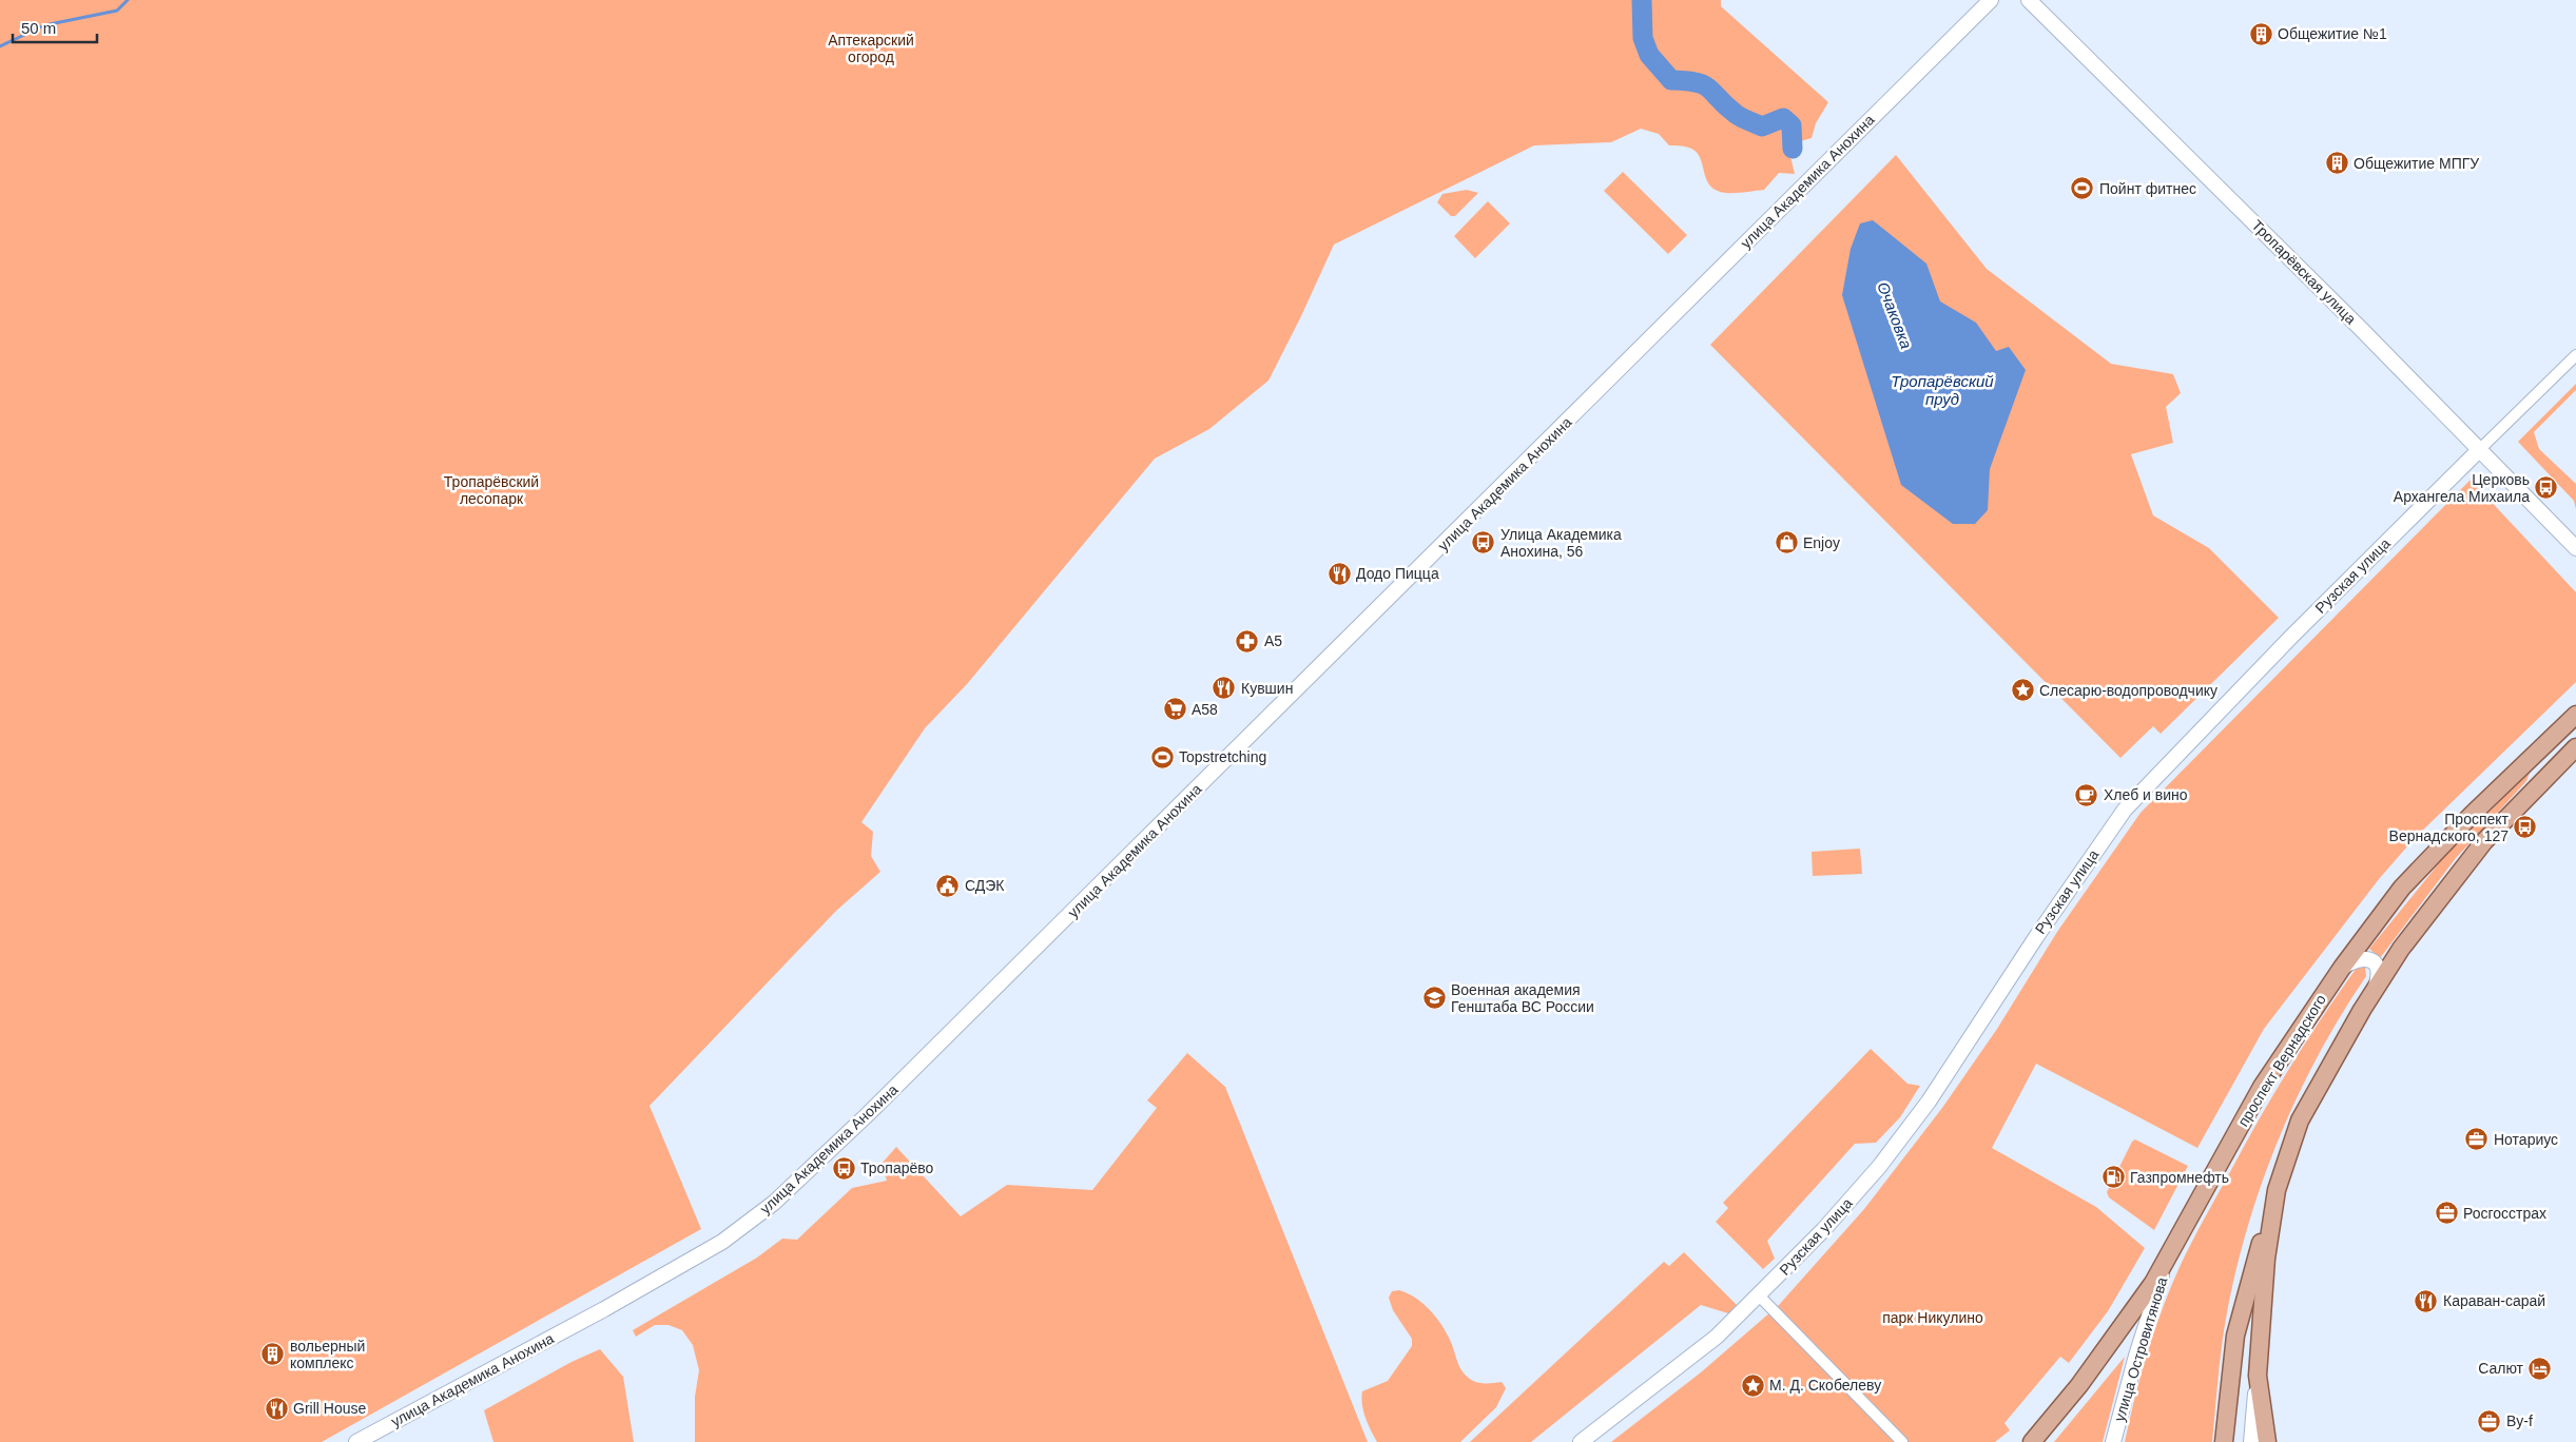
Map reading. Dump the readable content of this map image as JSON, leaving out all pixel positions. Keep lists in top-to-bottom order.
{
  "streets": {
    "main road": ["проспект Вернадского"],
    "street": [
      "улица Академика Анохина",
      "Тропарёвская улица",
      "Рузская улица",
      "улица Островитянова"
    ]
  },
  "crossings": [
    ["Тропарёвская улица", "Рузская улица"],
    ["проспект Вернадского", "улица Островитянова"]
  ],
  "water": ["Очаковка", "Тропарёвский пруд"],
  "parks": ["Аптекарский огород", "Тропарёвский лесопарк", "парк Никулино"],
  "places": {
    "building": ["Общежитие №1", "Общежитие МПГУ", "вольерный комплекс"],
    "sports": ["Пойнт фитнес", "Topstretching"],
    "bus stop": [
      "Церковь Архангела Михаила",
      "Улица Академика Анохина, 56",
      "Проспект Вернадского, 127",
      "Тропарёво"
    ],
    "shop": ["Enjoy"],
    "restaurant": [
      "Додо Пицца",
      "Кувшин",
      "Караван-сарай",
      "Grill House"
    ],
    "pharmacy": ["А5"],
    "place": ["Слесарю-водопроводчику", "М. Д. Скобелеву"],
    "supermarket": ["А58"],
    "cafe": ["Хлеб и вино"],
    "public building": ["СДЭК"],
    "school or university": ["Военная академия Генштаба ВС России"],
    "office": ["Нотариус", "Росгосстрах", "By-f"],
    "fuel station": ["Газпромнефть"],
    "hotel": ["Салют"]
  },
  "scale_bar": "50 m"
}
